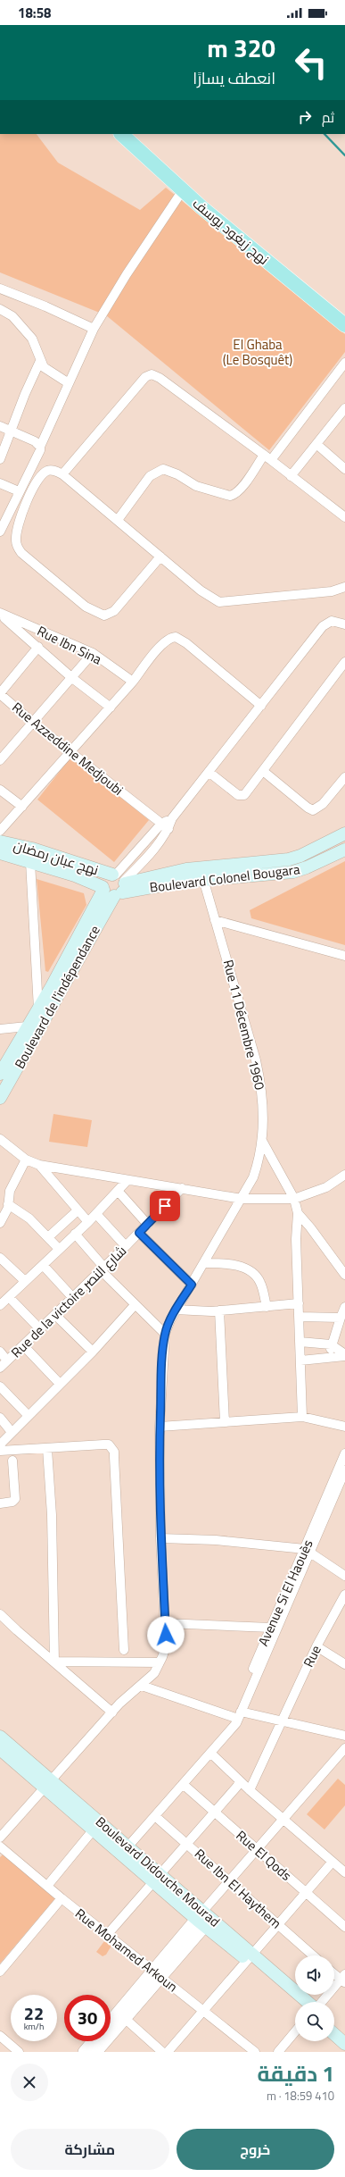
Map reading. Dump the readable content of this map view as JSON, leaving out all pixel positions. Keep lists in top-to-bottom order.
{
  "streets": {
    "main road": [
      "نهج زيغود يوسف",
      "نهج عبان رمضان",
      "Boulevard Colonel Bougara",
      "Boulevard de l'indépendance",
      "Boulevard Didouche Mourad"
    ],
    "street": [
      "Rue Ibn Sina",
      "Rue Azzeddine Medjoubi",
      "Rue 11 Décembre 1960",
      "Rue de la victoire شارع النصر",
      "Avenue Si El Haouès",
      "Rue",
      "Rue El Qods",
      "Rue Ibn El Haythem",
      "Rue Mohamed Arkoun"
    ]
  },
  "crossings": [
    ["نهج عبان رمضان", "Boulevard Colonel Bougara"],
    ["نهج عبان رمضان", "Boulevard de l'indépendance"],
    ["Boulevard Colonel Bougara", "Boulevard de l'indépendance"],
    ["Boulevard Colonel Bougara", "Rue 11 Décembre 1960"],
    ["Rue 11 Décembre 1960", "Boulevard Didouche Mourad"],
    ["Avenue Si El Haouès", "Rue El Qods"],
    ["Avenue Si El Haouès", "Boulevard Didouche Mourad"],
    ["Avenue Si El Haouès", "Rue Ibn El Haythem"]
  ],
  "parks": ["El Ghaba (Le Bosquêt)"],
  "page": {
    "status": "18:58",
    "turn": ["320 m", "انعطف يسارًا"],
    "then": "ثم",
    "speed": "22 km/h",
    "limit": "30",
    "heading": ["1 دقيقة", "410 m · 18:59"],
    "buttons": ["خروج", "مشاركة"]
  }
}
